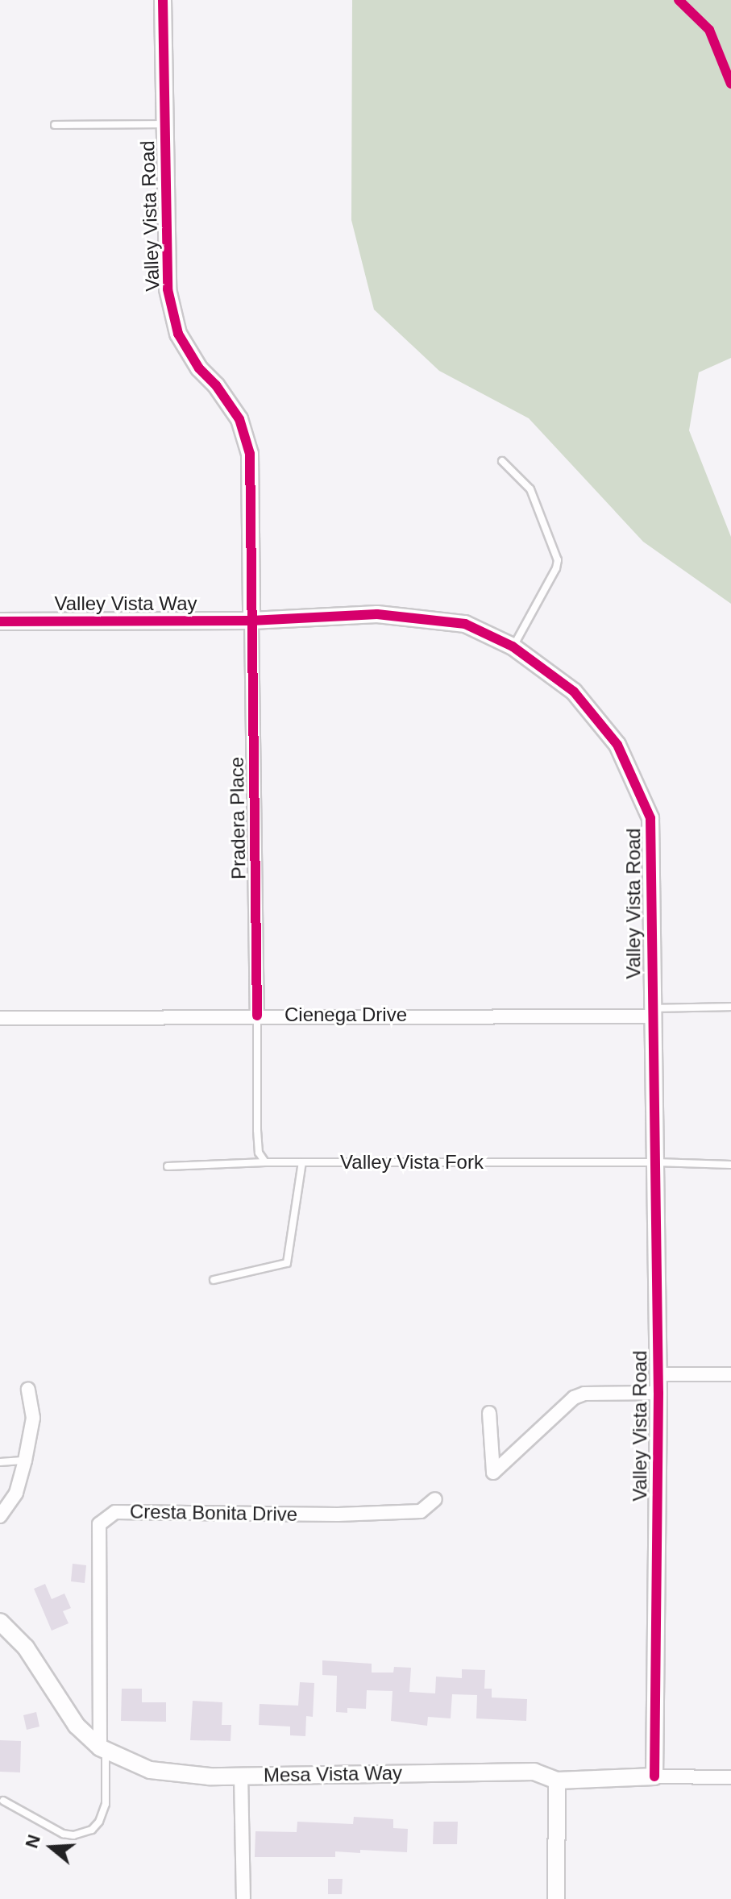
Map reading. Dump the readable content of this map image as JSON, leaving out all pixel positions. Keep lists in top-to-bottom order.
{
  "streets": {
    "street": [
      "Valley Vista Road",
      "Valley Vista Way",
      "Pradera Place",
      "Cienega Drive",
      "Cresta Bonita Drive",
      "Mesa Vista Way"
    ],
    "lane": ["Valley Vista Fork"]
  },
  "crossings": [
    ["Valley Vista Road", "Valley Vista Way"],
    ["Valley Vista Road", "Pradera Place"],
    ["Valley Vista Road", "Cienega Drive"],
    ["Valley Vista Road", "Valley Vista Fork"],
    ["Valley Vista Road", "Mesa Vista Way"],
    ["Valley Vista Way", "Pradera Place"],
    ["Pradera Place", "Cienega Drive"],
    ["Pradera Place", "Valley Vista Fork"],
    ["Cresta Bonita Drive", "Mesa Vista Way"]
  ],
  "north": "left"
}
